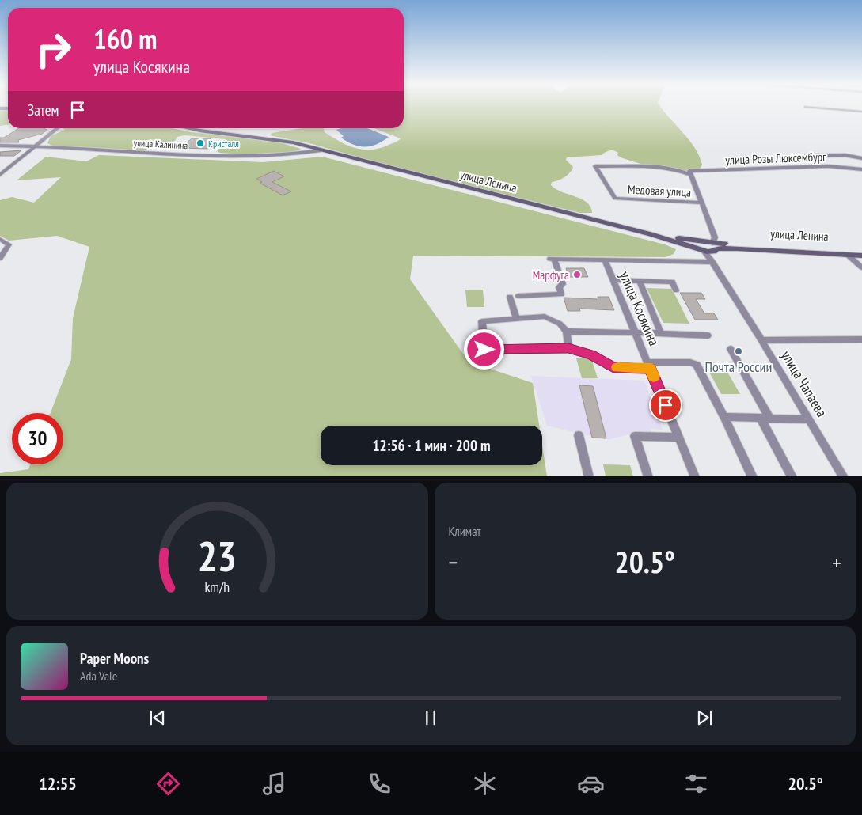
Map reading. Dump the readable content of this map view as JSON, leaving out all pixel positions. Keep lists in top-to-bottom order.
{
  "streets": {
    "main road": ["улица Ленина"],
    "street": [
      "улица Калинина",
      "улица Розы Люксембург",
      "Медовая улица",
      "улица Косякина",
      "улица Чапаева"
    ]
  },
  "crossings": [
    ["улица Калинина", "улица Ленина"],
    ["улица Розы Люксембург", "Медовая улица"],
    ["улица Косякина", "улица Чапаева"]
  ],
  "places": ["Кристалл", "Марфуга", "Почта России"],
  "page": {
    "turn": ["160 m", "улица Косякина"],
    "then": "Затем",
    "limit": "30",
    "trip": "12:56 · 1 мин · 200 m",
    "tile": "Климат",
    "heat": ["−", "20.5°", "+"],
    "song": ["Paper Moons", "Ada Vale"],
    "tabs": ["12:55", "20.5°"],
    "gauge": ["23", "km/h"]
  }
}
